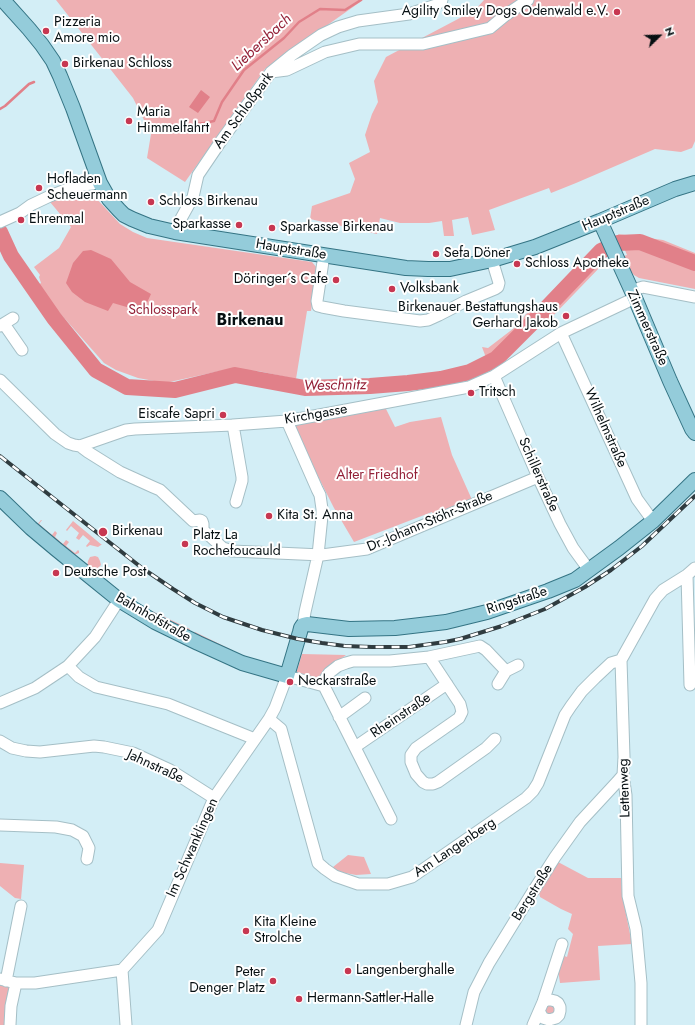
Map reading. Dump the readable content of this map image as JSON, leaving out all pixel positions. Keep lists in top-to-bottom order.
{
  "streets": {
    "main road": [
      "Hauptstraße",
      "Zimmerstraße",
      "Ringstraße",
      "Bahnhofstraße"
    ],
    "street": [
      "Am Schloßpark",
      "Kirchgasse",
      "Wilhelmstraße",
      "Schillerstraße",
      "Dr.-Johann-Stöhr-Straße",
      "Rheinstraße",
      "Jahnstraße",
      "Lettenweg",
      "Im Schwanklingen",
      "Am Langenberg",
      "Bergstraße"
    ]
  },
  "crossings": [
    ["Am Schloßpark", "Hauptstraße"],
    ["Hauptstraße", "Zimmerstraße"],
    ["Zimmerstraße", "Kirchgasse"],
    ["Kirchgasse", "Wilhelmstraße"],
    ["Kirchgasse", "Schillerstraße"],
    ["Kirchgasse", "Dr.-Johann-Stöhr-Straße"],
    ["Wilhelmstraße", "Ringstraße"],
    ["Schillerstraße", "Dr.-Johann-Stöhr-Straße"],
    ["Schillerstraße", "Ringstraße"],
    ["Bahnhofstraße", "Im Schwanklingen"],
    ["Jahnstraße", "Im Schwanklingen"],
    ["Lettenweg", "Am Langenberg"],
    ["Lettenweg", "Bergstraße"],
    ["Im Schwanklingen", "Am Langenberg"]
  ],
  "districts": ["Birkenau"],
  "water": ["Liebersbach", "Weschnitz"],
  "parks": ["Schlosspark", "Alter Friedhof"],
  "places": [
    "Agility Smiley Dogs Odenwald e.V.",
    "Pizzeria Amore mio",
    "Birkenau Schloss",
    "Maria Himmelfahrt",
    "Hofladen Scheuermann",
    "Schloss Birkenau",
    "Ehrenmal",
    "Sparkasse",
    "Sparkasse Birkenau",
    "Sefa Döner",
    "Schloss Apotheke",
    "Döringer´s Cafe",
    "Volksbank",
    "Birkenauer Bestattungshaus Gerhard Jakob",
    "Tritsch",
    "Eiscafe Sapri",
    "Kita St. Anna",
    "Birkenau",
    "Platz La Rochefoucauld",
    "Deutsche Post",
    "Neckarstraße",
    "Kita Kleine Strolche",
    "Langenberghalle",
    "Peter Denger Platz",
    "Hermann-Sattler-Halle"
  ],
  "north": "top right"
}
